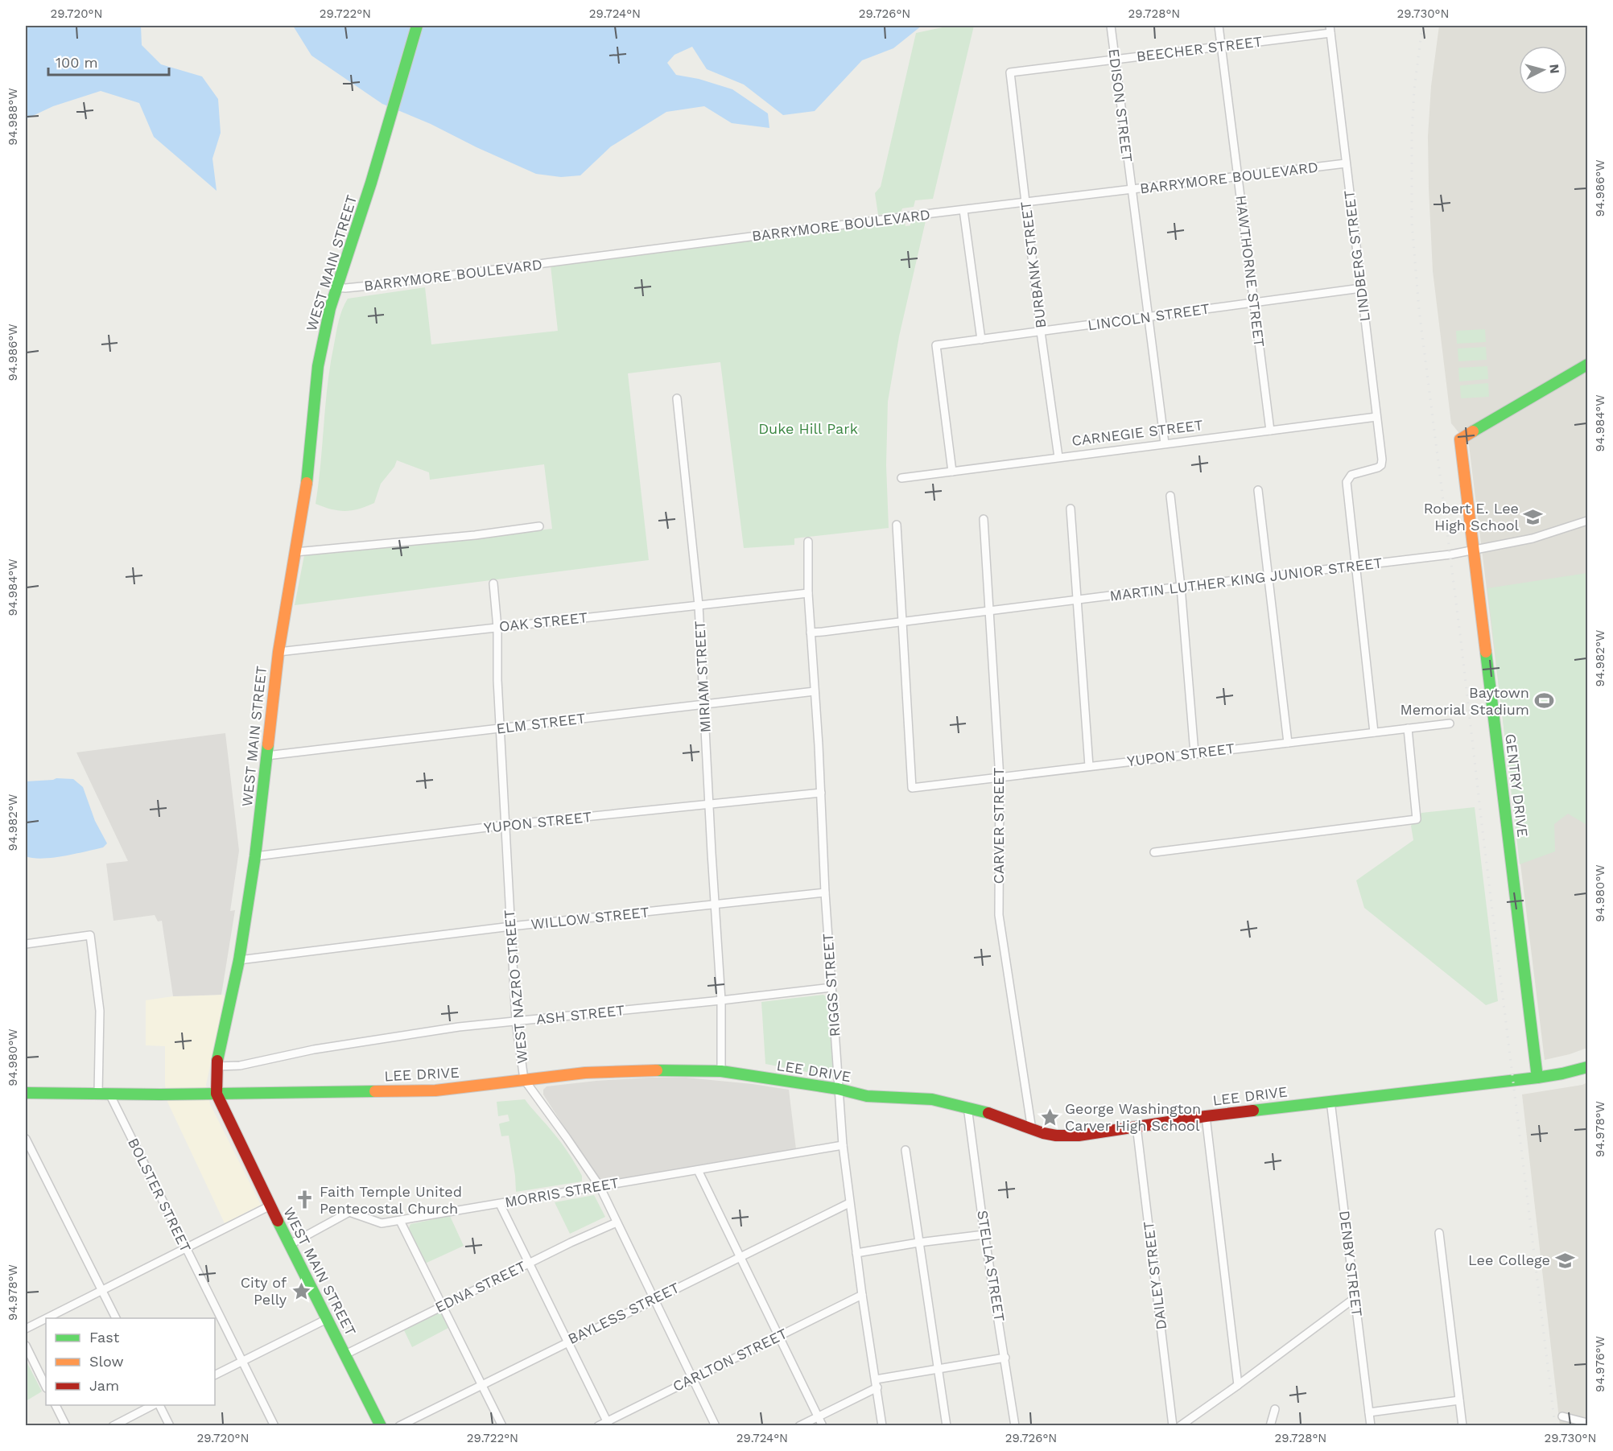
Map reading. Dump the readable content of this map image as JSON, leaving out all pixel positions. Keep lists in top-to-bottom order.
{
  "streets": {
    "main road": ["WEST MAIN STREET", "GENTRY DRIVE", "LEE DRIVE"],
    "street": [
      "BEECHER STREET",
      "EDISON STREET",
      "BARRYMORE BOULEVARD",
      "LINDBERG STREET",
      "BURBANK STREET",
      "HAWTHORNE STREET",
      "LINCOLN STREET",
      "CARNEGIE STREET",
      "MARTIN LUTHER KING JUNIOR STREET",
      "OAK STREET",
      "MIRIAM STREET",
      "ELM STREET",
      "YUPON STREET",
      "CARVER STREET",
      "WILLOW STREET",
      "RIGGS STREET",
      "WEST NAZRO STREET",
      "ASH STREET",
      "MORRIS STREET",
      "BOLSTER STREET",
      "DENBY STREET",
      "STELLA STREET",
      "DAILEY STREET",
      "EDNA STREET",
      "BAYLESS STREET",
      "CARLTON STREET"
    ]
  },
  "crossings": [
    ["BEECHER STREET", "EDISON STREET"],
    ["BEECHER STREET", "LINDBERG STREET"],
    ["BEECHER STREET", "BURBANK STREET"],
    ["BEECHER STREET", "HAWTHORNE STREET"],
    ["EDISON STREET", "BARRYMORE BOULEVARD"],
    ["EDISON STREET", "LINCOLN STREET"],
    ["EDISON STREET", "CARNEGIE STREET"],
    ["BARRYMORE BOULEVARD", "LINDBERG STREET"],
    ["BARRYMORE BOULEVARD", "WEST MAIN STREET"],
    ["BARRYMORE BOULEVARD", "BURBANK STREET"],
    ["BARRYMORE BOULEVARD", "HAWTHORNE STREET"],
    ["LINDBERG STREET", "LINCOLN STREET"],
    ["LINDBERG STREET", "CARNEGIE STREET"],
    ["LINDBERG STREET", "MARTIN LUTHER KING JUNIOR STREET"],
    ["WEST MAIN STREET", "OAK STREET"],
    ["WEST MAIN STREET", "ELM STREET"],
    ["WEST MAIN STREET", "YUPON STREET"],
    ["WEST MAIN STREET", "WILLOW STREET"],
    ["WEST MAIN STREET", "ASH STREET"],
    ["WEST MAIN STREET", "LEE DRIVE"],
    ["WEST MAIN STREET", "MORRIS STREET"],
    ["WEST MAIN STREET", "EDNA STREET"],
    ["BURBANK STREET", "LINCOLN STREET"],
    ["BURBANK STREET", "CARNEGIE STREET"],
    ["HAWTHORNE STREET", "LINCOLN STREET"],
    ["HAWTHORNE STREET", "CARNEGIE STREET"],
    ["LINCOLN STREET", "CARNEGIE STREET"],
    ["MARTIN LUTHER KING JUNIOR STREET", "YUPON STREET"],
    ["MARTIN LUTHER KING JUNIOR STREET", "GENTRY DRIVE"],
    ["MARTIN LUTHER KING JUNIOR STREET", "CARVER STREET"],
    ["MARTIN LUTHER KING JUNIOR STREET", "RIGGS STREET"],
    ["OAK STREET", "MIRIAM STREET"],
    ["OAK STREET", "RIGGS STREET"],
    ["OAK STREET", "WEST NAZRO STREET"],
    ["MIRIAM STREET", "ELM STREET"],
    ["MIRIAM STREET", "YUPON STREET"],
    ["MIRIAM STREET", "WILLOW STREET"],
    ["MIRIAM STREET", "ASH STREET"],
    ["MIRIAM STREET", "LEE DRIVE"],
    ["ELM STREET", "RIGGS STREET"],
    ["ELM STREET", "WEST NAZRO STREET"],
    ["YUPON STREET", "CARVER STREET"],
    ["YUPON STREET", "RIGGS STREET"],
    ["YUPON STREET", "WEST NAZRO STREET"],
    ["GENTRY DRIVE", "LEE DRIVE"],
    ["CARVER STREET", "LEE DRIVE"],
    ["WILLOW STREET", "RIGGS STREET"],
    ["WILLOW STREET", "WEST NAZRO STREET"],
    ["RIGGS STREET", "ASH STREET"],
    ["RIGGS STREET", "LEE DRIVE"],
    ["RIGGS STREET", "MORRIS STREET"],
    ["RIGGS STREET", "BAYLESS STREET"],
    ["RIGGS STREET", "CARLTON STREET"],
    ["WEST NAZRO STREET", "ASH STREET"],
    ["WEST NAZRO STREET", "LEE DRIVE"],
    ["WEST NAZRO STREET", "MORRIS STREET"],
    ["WEST NAZRO STREET", "EDNA STREET"],
    ["WEST NAZRO STREET", "BAYLESS STREET"],
    ["WEST NAZRO STREET", "CARLTON STREET"],
    ["LEE DRIVE", "BOLSTER STREET"],
    ["LEE DRIVE", "DENBY STREET"],
    ["LEE DRIVE", "STELLA STREET"],
    ["LEE DRIVE", "DAILEY STREET"]
  ],
  "parks": ["Duke Hill Park"],
  "places": {
    "school or university": ["Robert E. Lee High School", "Lee College"],
    "sports": ["Baytown Memorial Stadium"],
    "place": ["George Washington Carver High School", "City of Pelly"],
    "church": ["Faith Temple United Pentecostal Church"]
  },
  "legend": ["Fast", "Slow", "Jam"],
  "scale_bar": "100 m",
  "north": "right",
  "coordinates": [
    "29.720°N",
    "29.722°N",
    "29.724°N",
    "29.726°N",
    "29.728°N",
    "29.730°N",
    "94.988°W",
    "94.986°W",
    "94.984°W",
    "94.982°W",
    "94.980°W",
    "94.978°W",
    "94.976°W"
  ]
}
